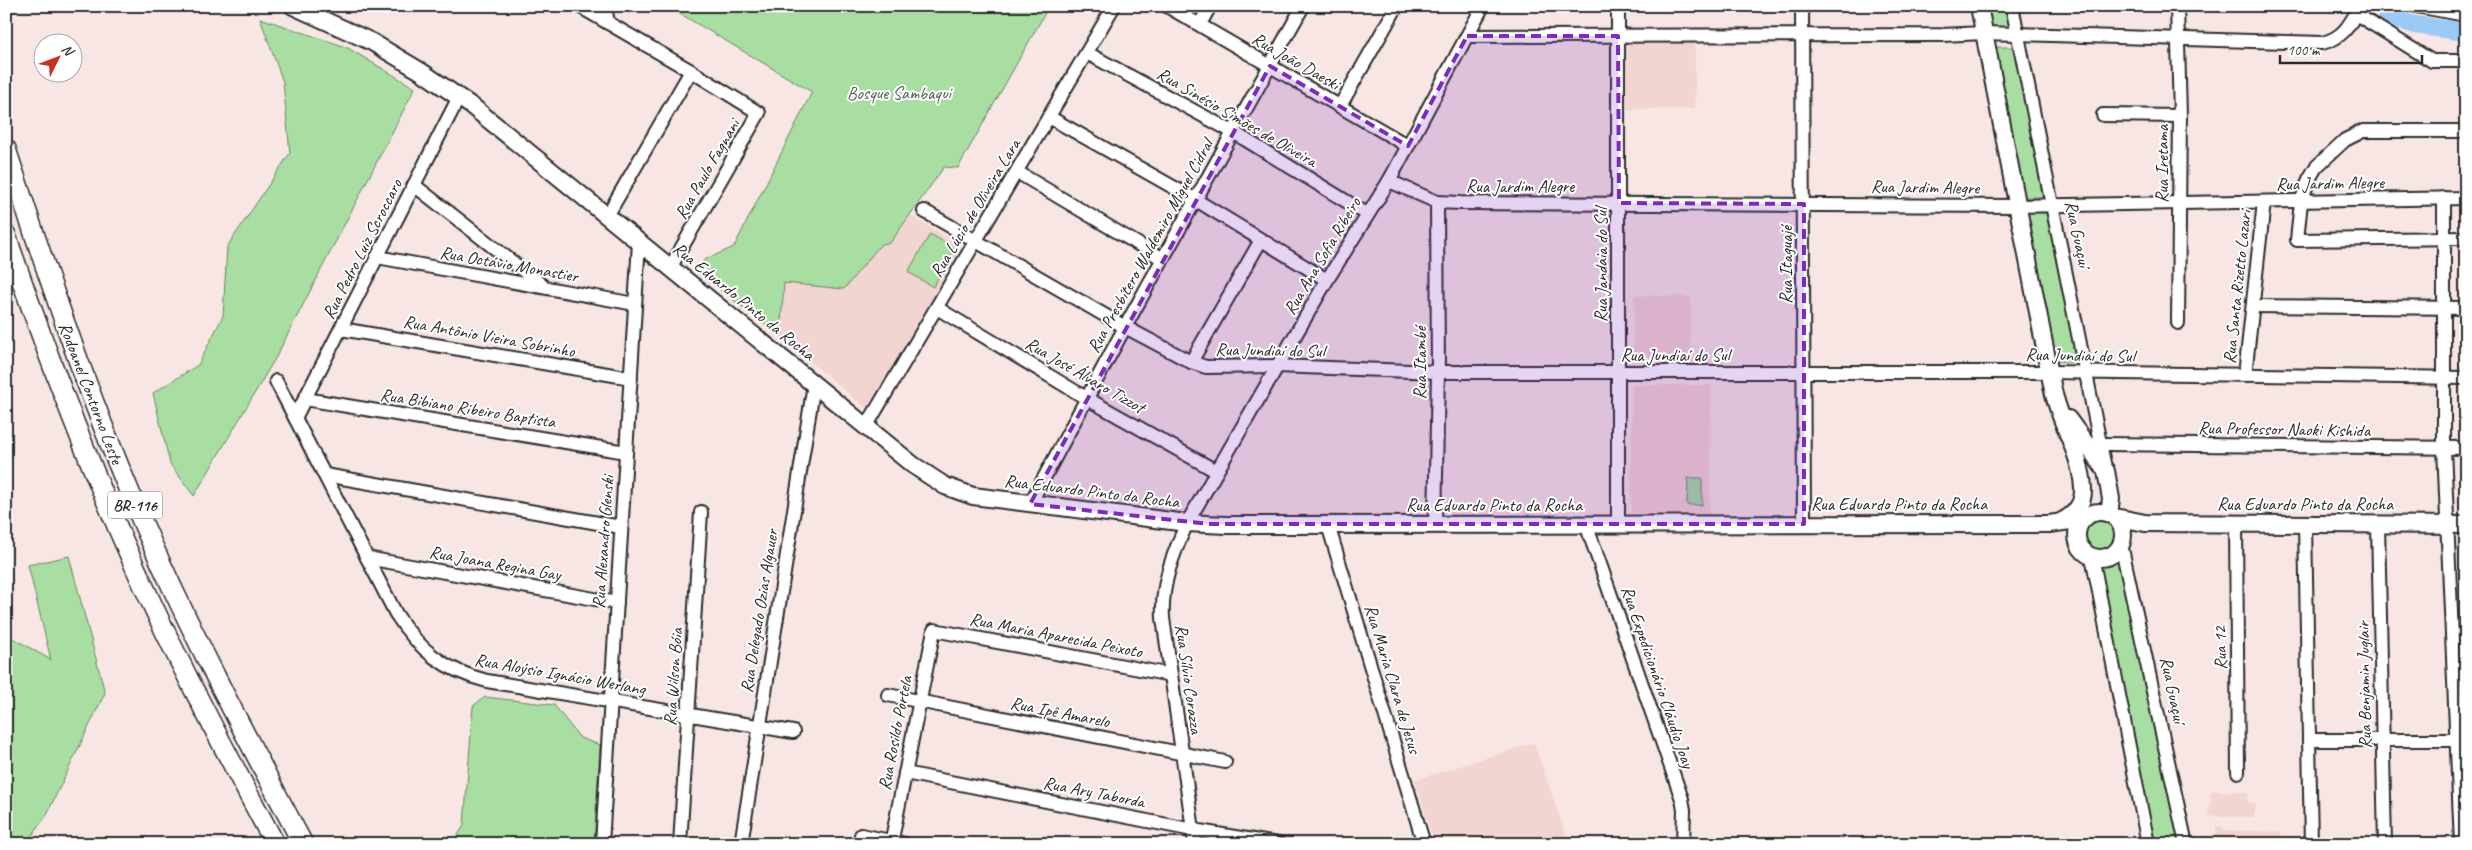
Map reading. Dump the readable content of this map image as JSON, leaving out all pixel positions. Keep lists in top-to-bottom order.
{
  "streets": {
    "highway": ["Rodoanel Contorno Leste", "BR-116"],
    "main road": ["Rua Guaçuí", "Rua Eduardo Pinto da Rocha"],
    "street": [
      "Rua João Daeski",
      "Rua Sinésio Simões de Oliveira",
      "Rua Iretama",
      "Rua Paulo Fagnani",
      "Rua Jardim Alegre",
      "Rua Lúcio de Oliveira Lara",
      "Rua Presbítero Waldemiro Miguel Cidral",
      "Rua Pedro Luiz Scroccaro",
      "Rua Ana Sofia Ribeiro",
      "Rua Octávio Monastier",
      "Rua Jandaia do Sul",
      "Rua Itaguajé",
      "Rua Santa Rizetto Lazari",
      "Rua Antônio Vieira Sobrinho",
      "Rua Jundiaí do Sul",
      "Rua Itambé",
      "Rua José Álvaro Tizzot",
      "Rua Bibiano Ribeiro Baptista",
      "Rua Professor Naoki Kishida",
      "Rua Alexandro Glenski",
      "Rua Joana Regina Gay",
      "Rua Delegado Ozias Algauer",
      "Rua Maria Aparecida Peixoto",
      "Rua 12",
      "Rua Aloýsio Ignácio Werlang",
      "Rua Wilson Bóia",
      "Rua Expedicionário Cláudio Joay",
      "Rua Sílvio Corazza",
      "Rua Maria Clara de Jesus",
      "Rua Benjamin Juglair",
      "Rua Ipê Amarelo",
      "Rua Rosildo Portela",
      "Rua Ary Taborda"
    ]
  },
  "crossings": [
    ["Rua João Daeski", "Rua Presbítero Waldemiro Miguel Cidral"],
    ["Rua João Daeski", "Rua Ana Sofia Ribeiro"],
    ["Rua Sinésio Simões de Oliveira", "Rua Lúcio de Oliveira Lara"],
    ["Rua Sinésio Simões de Oliveira", "Rua Presbítero Waldemiro Miguel Cidral"],
    ["Rua Sinésio Simões de Oliveira", "Rua Ana Sofia Ribeiro"],
    ["Rua Iretama", "Rua Jardim Alegre"],
    ["Rua Paulo Fagnani", "Rua Eduardo Pinto da Rocha"],
    ["Rua Jardim Alegre", "Rua Guaçuí"],
    ["Rua Jardim Alegre", "Rua Ana Sofia Ribeiro"],
    ["Rua Jardim Alegre", "Rua Jandaia do Sul"],
    ["Rua Jardim Alegre", "Rua Itaguajé"],
    ["Rua Jardim Alegre", "Rua Santa Rizetto Lazari"],
    ["Rua Jardim Alegre", "Rua Itambé"],
    ["Rua Lúcio de Oliveira Lara", "Rua Eduardo Pinto da Rocha"],
    ["Rua Lúcio de Oliveira Lara", "Rua Jundiaí do Sul"],
    ["Rua Lúcio de Oliveira Lara", "Rua José Álvaro Tizzot"],
    ["Rua Guaçuí", "Rua Eduardo Pinto da Rocha"],
    ["Rua Guaçuí", "Rua Jundiaí do Sul"],
    ["Rua Guaçuí", "Rua Professor Naoki Kishida"],
    ["Rua Presbítero Waldemiro Miguel Cidral", "Rua Eduardo Pinto da Rocha"],
    ["Rua Presbítero Waldemiro Miguel Cidral", "Rua Jundiaí do Sul"],
    ["Rua Presbítero Waldemiro Miguel Cidral", "Rua José Álvaro Tizzot"],
    ["Rua Pedro Luiz Scroccaro", "Rua Octávio Monastier"],
    ["Rua Pedro Luiz Scroccaro", "Rua Eduardo Pinto da Rocha"],
    ["Rua Pedro Luiz Scroccaro", "Rua Antônio Vieira Sobrinho"],
    ["Rua Pedro Luiz Scroccaro", "Rua Bibiano Ribeiro Baptista"],
    ["Rua Pedro Luiz Scroccaro", "Rua Aloýsio Ignácio Werlang"],
    ["Rua Ana Sofia Ribeiro", "Rua Eduardo Pinto da Rocha"],
    ["Rua Ana Sofia Ribeiro", "Rua Jundiaí do Sul"],
    ["Rua Ana Sofia Ribeiro", "Rua José Álvaro Tizzot"],
    ["Rua Ana Sofia Ribeiro", "Rua Sílvio Corazza"],
    ["Rua Octávio Monastier", "Rua Alexandro Glenski"],
    ["Rua Jandaia do Sul", "Rua Eduardo Pinto da Rocha"],
    ["Rua Jandaia do Sul", "Rua Jundiaí do Sul"],
    ["Rua Itaguajé", "Rua Eduardo Pinto da Rocha"],
    ["Rua Itaguajé", "Rua Jundiaí do Sul"],
    ["Rua Santa Rizetto Lazari", "Rua Jundiaí do Sul"],
    ["Rua Eduardo Pinto da Rocha", "Rua Itambé"],
    ["Rua Eduardo Pinto da Rocha", "Rua Alexandro Glenski"],
    ["Rua Eduardo Pinto da Rocha", "Rua Delegado Ozias Algauer"],
    ["Rua Eduardo Pinto da Rocha", "Rua 12"],
    ["Rua Eduardo Pinto da Rocha", "Rua Expedicionário Cláudio Joay"],
    ["Rua Eduardo Pinto da Rocha", "Rua Sílvio Corazza"],
    ["Rua Eduardo Pinto da Rocha", "Rua Maria Clara de Jesus"],
    ["Rua Eduardo Pinto da Rocha", "Rua Benjamin Juglair"],
    ["Rua Antônio Vieira Sobrinho", "Rua Alexandro Glenski"],
    ["Rua Jundiaí do Sul", "Rua Itambé"],
    ["Rua Bibiano Ribeiro Baptista", "Rua Alexandro Glenski"],
    ["Rua Alexandro Glenski", "Rua Joana Regina Gay"],
    ["Rua Alexandro Glenski", "Rua Aloýsio Ignácio Werlang"],
    ["Rua Joana Regina Gay", "Rua Aloýsio Ignácio Werlang"],
    ["Rua Delegado Ozias Algauer", "Rua Aloýsio Ignácio Werlang"],
    ["Rua Maria Aparecida Peixoto", "Rua Sílvio Corazza"],
    ["Rua Maria Aparecida Peixoto", "Rua Rosildo Portela"],
    ["Rua Aloýsio Ignácio Werlang", "Rua Wilson Bóia"],
    ["Rua Sílvio Corazza", "Rua Ipê Amarelo"],
    ["Rua Sílvio Corazza", "Rua Ary Taborda"],
    ["Rua Ipê Amarelo", "Rua Rosildo Portela"],
    ["Rua Rosildo Portela", "Rua Ary Taborda"]
  ],
  "parks": ["Bosque Sambaqui"],
  "scale_bar": "100 m",
  "north": "top right"
}
